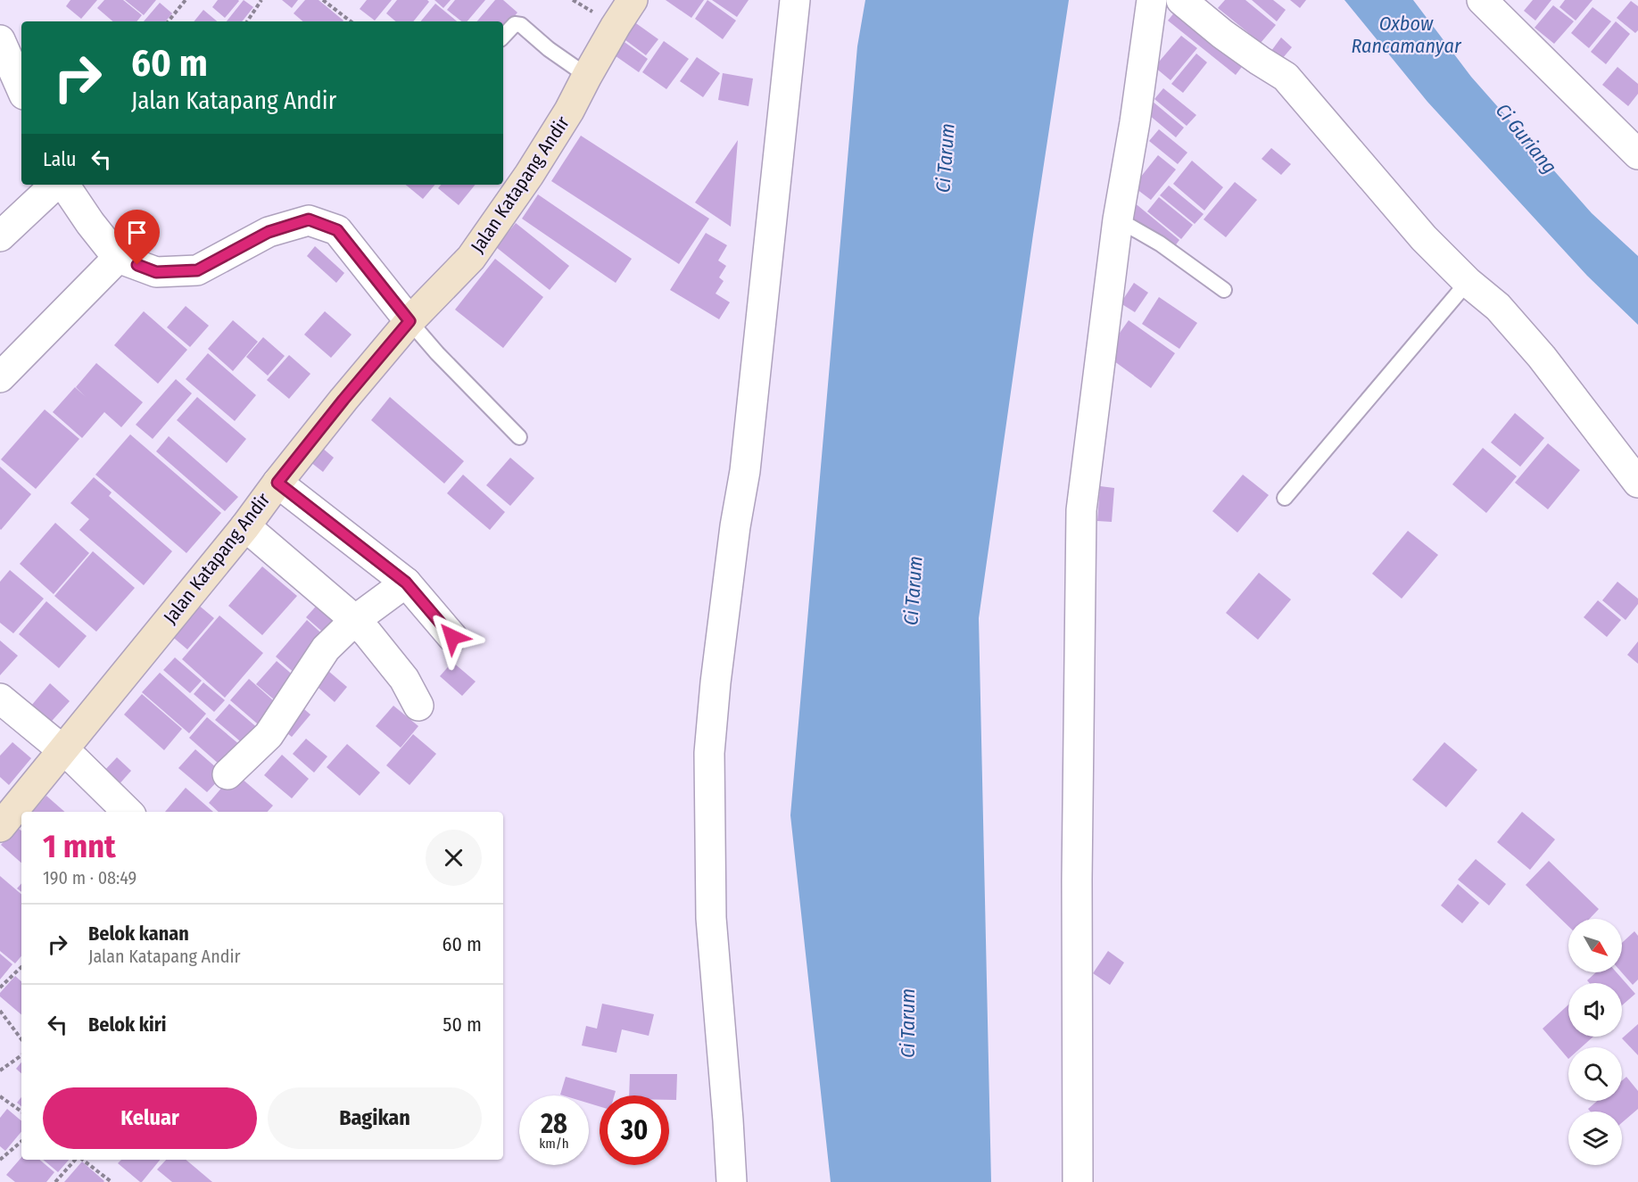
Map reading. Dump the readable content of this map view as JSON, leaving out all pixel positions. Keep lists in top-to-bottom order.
{
  "streets": {
    "street": ["Jalan Katapang Andir"]
  },
  "water": ["Oxbow Rancamanyar", "Ci Guriang", "Ci Tarum"],
  "north": "bottom right",
  "page": {
    "turn": ["60 m", "Jalan Katapang Andir"],
    "then": "Lalu",
    "heading": ["1 mnt", "190 m · 08:49"],
    "list": [
      {
        "name": "Belok kanan",
        "note": "Jalan Katapang Andir",
        "value": "60 m"
      },
      {
        "name": "Belok kiri",
        "value": "50 m"
      }
    ],
    "buttons": ["Keluar", "Bagikan"],
    "speed": "28 km/h",
    "limit": "30"
  }
}
